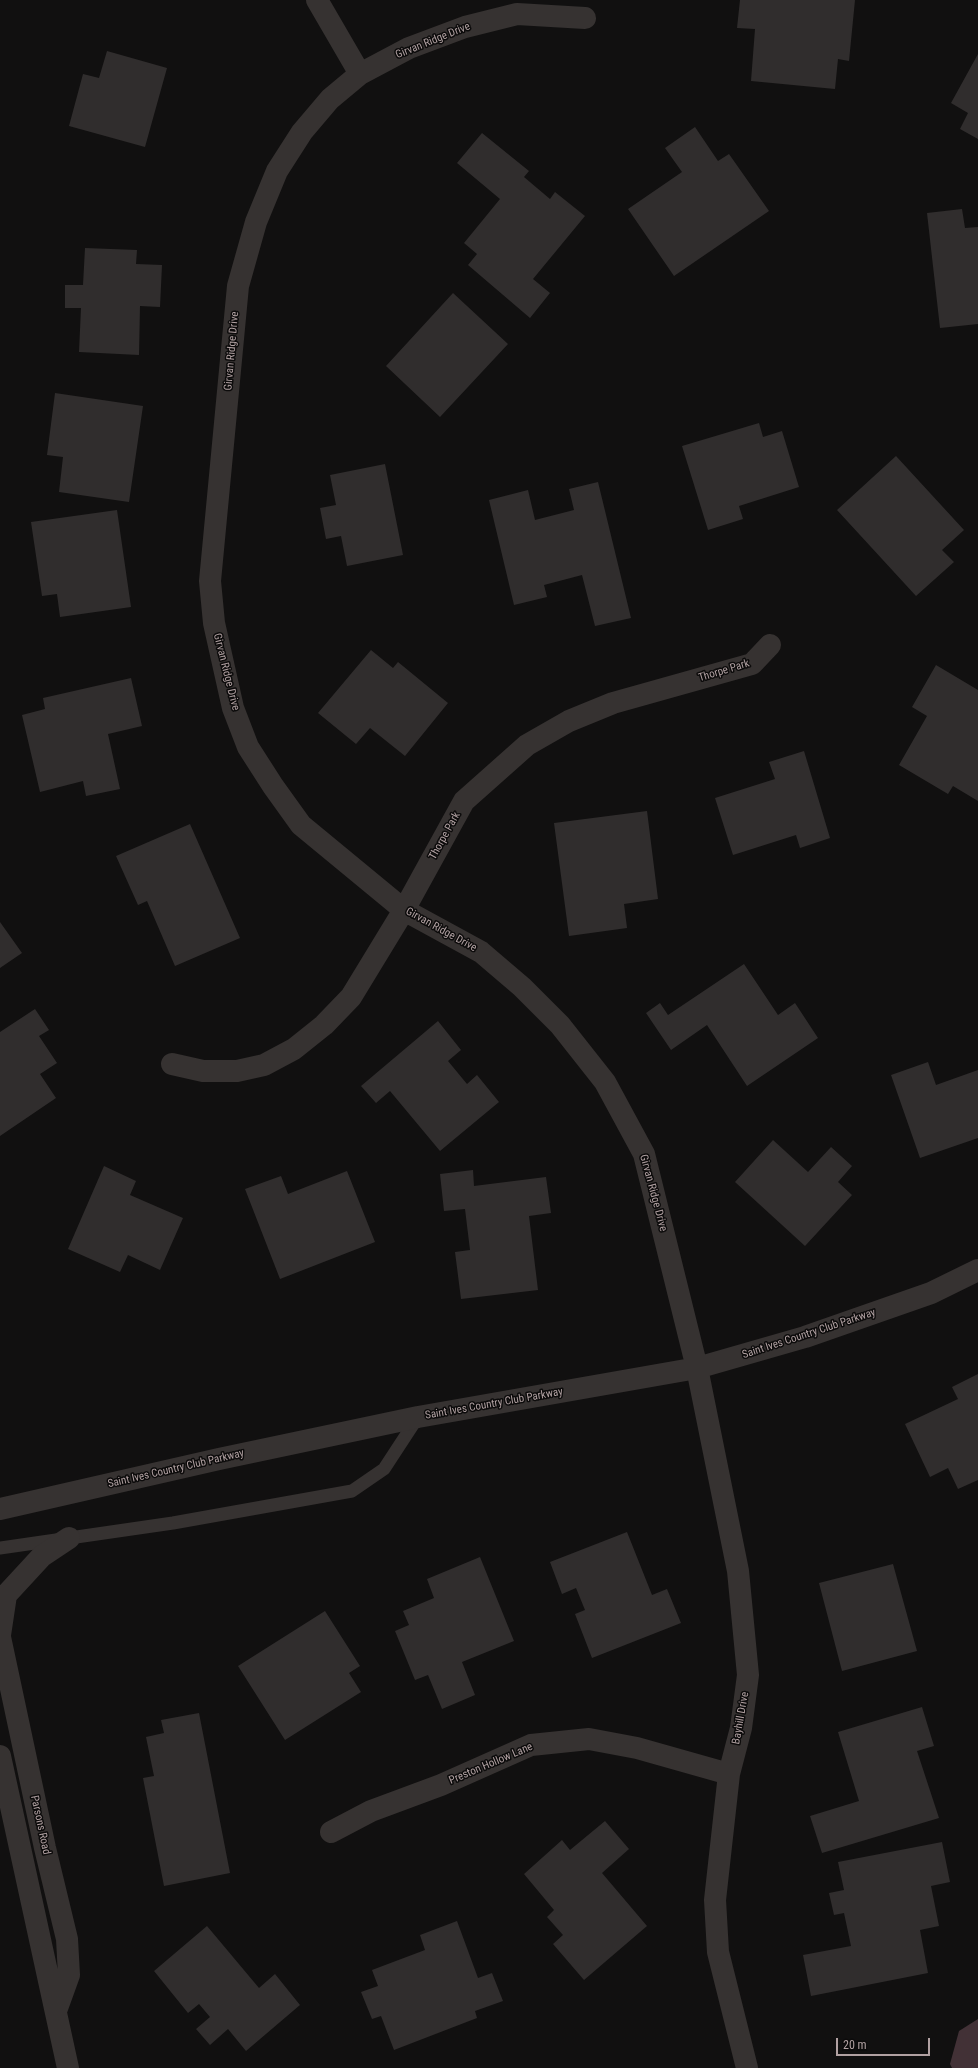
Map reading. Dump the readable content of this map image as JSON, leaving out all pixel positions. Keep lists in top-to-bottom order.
{
  "streets": {
    "street": [
      "Girvan Ridge Drive",
      "Thorpe Park",
      "Saint Ives Country Club Parkway",
      "Bayhill Drive",
      "Preston Hollow Lane",
      "Parsons Road"
    ]
  },
  "crossings": [
    ["Girvan Ridge Drive", "Thorpe Park"],
    ["Girvan Ridge Drive", "Saint Ives Country Club Parkway"],
    ["Girvan Ridge Drive", "Bayhill Drive"],
    ["Saint Ives Country Club Parkway", "Bayhill Drive"],
    ["Bayhill Drive", "Preston Hollow Lane"]
  ],
  "scale_bar": "20 m"
}
